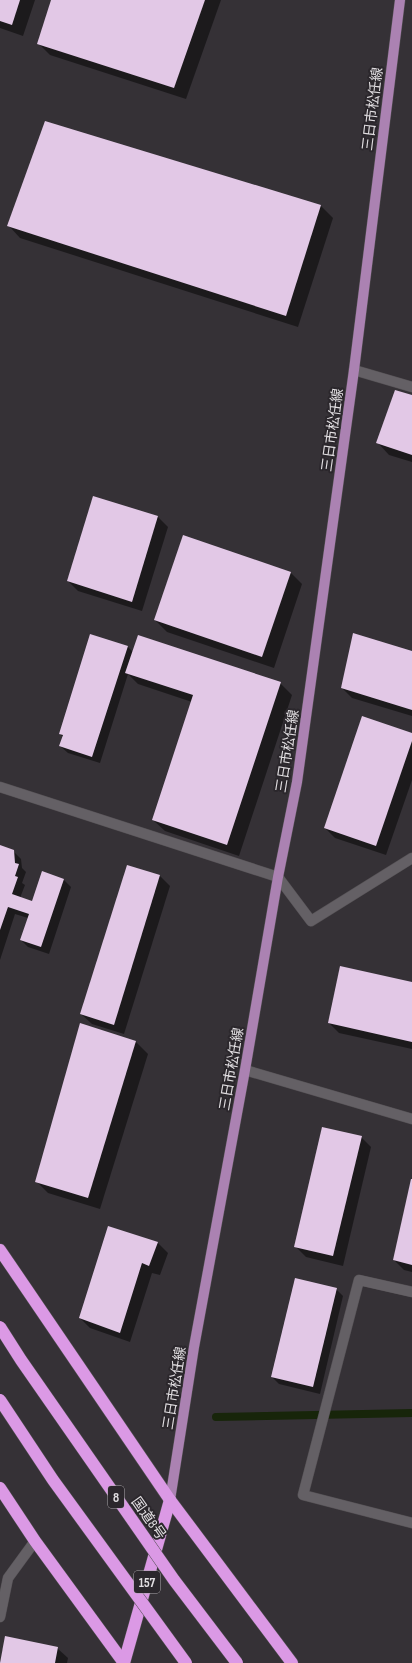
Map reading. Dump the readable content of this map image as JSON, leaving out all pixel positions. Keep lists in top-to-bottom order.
{
  "streets": {
    "highway": ["8", "国道8号", "157"],
    "main road": ["三日市松任線"]
  },
  "crossings": [
    ["三日市松任線", "157"]
  ]
}
